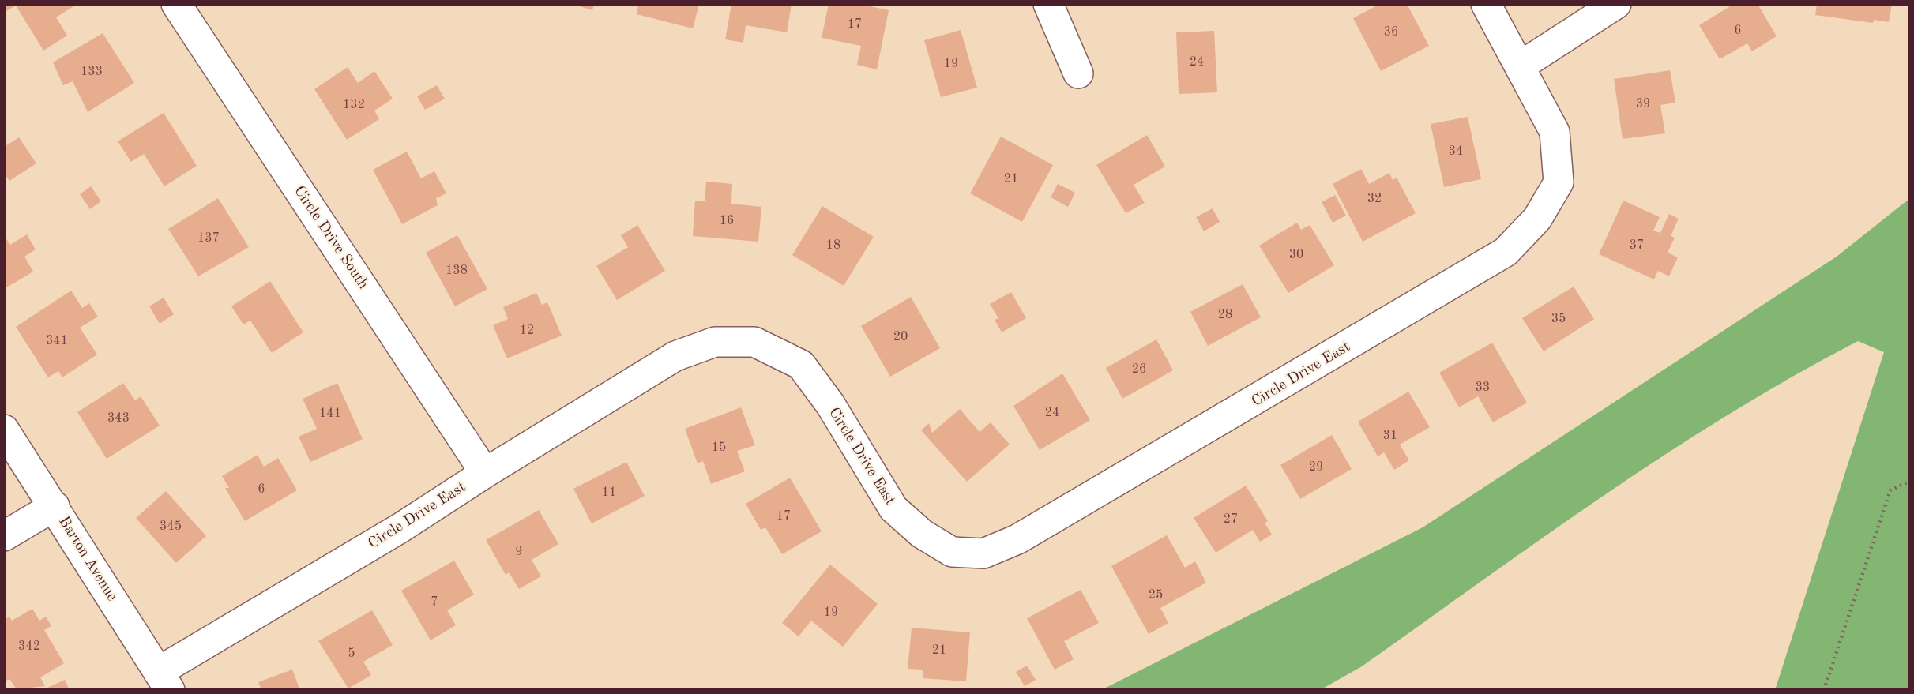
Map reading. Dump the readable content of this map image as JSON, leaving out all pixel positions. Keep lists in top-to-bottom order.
{
  "streets": {
    "street": ["Circle Drive South", "Circle Drive East", "Barton Avenue"]
  },
  "crossings": [
    ["Circle Drive South", "Circle Drive East"],
    ["Circle Drive East", "Barton Avenue"]
  ],
  "house_numbers": [
    "17",
    "6",
    "36",
    "24",
    "19",
    "133",
    "39",
    "132",
    "34",
    "21",
    "32",
    "16",
    "137",
    "18",
    "37",
    "30",
    "138",
    "28",
    "35",
    "12",
    "20",
    "341",
    "26",
    "33",
    "24",
    "141",
    "343",
    "31",
    "15",
    "29",
    "6",
    "11",
    "17",
    "27",
    "345",
    "9",
    "25",
    "7",
    "19",
    "342",
    "21",
    "5"
  ]
}
